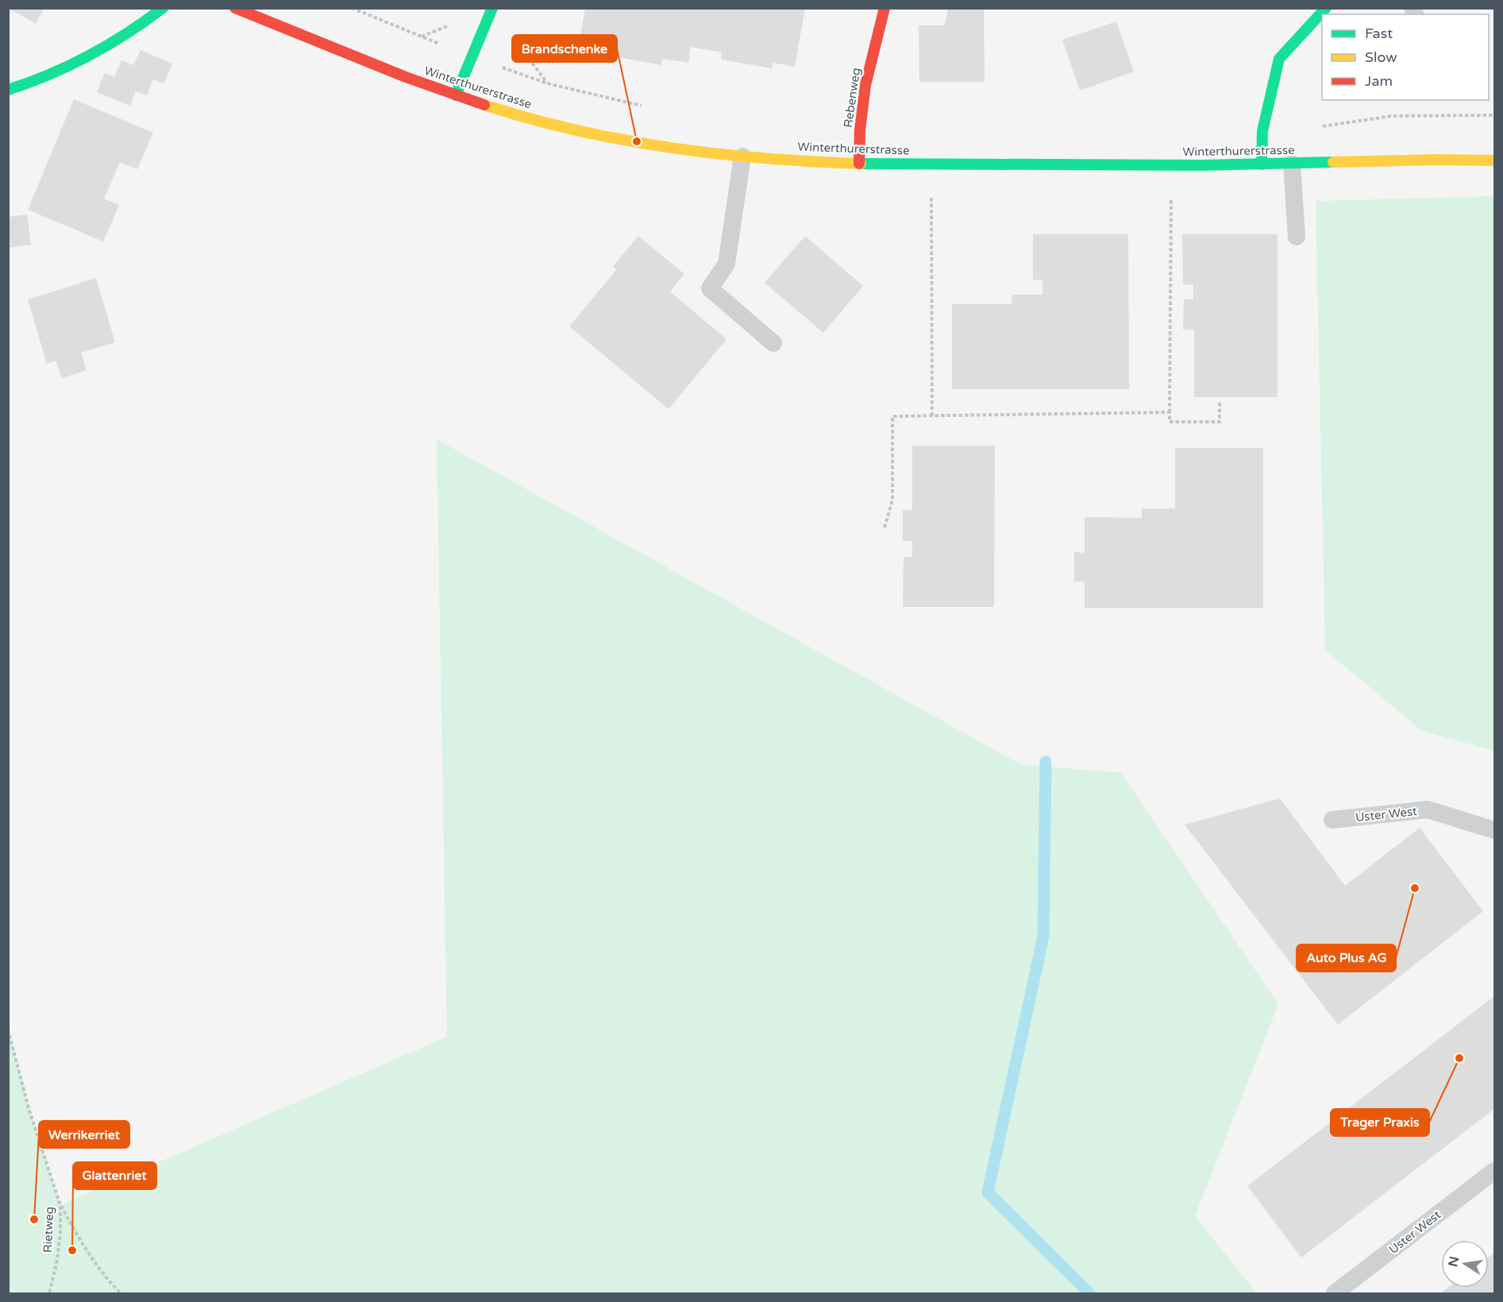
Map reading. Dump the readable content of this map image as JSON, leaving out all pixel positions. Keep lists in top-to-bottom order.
{
  "streets": {
    "main road": ["Winterthurerstrasse", "Rebenweg"],
    "lane": ["Uster West"],
    "path": ["Rietweg"]
  },
  "crossings": [
    ["Winterthurerstrasse", "Rebenweg"]
  ],
  "places": [
    "Brandschenke",
    "Auto Plus AG",
    "Trager Praxis",
    "Werrikerriet",
    "Glattenriet"
  ],
  "legend": ["Fast", "Slow", "Jam"],
  "north": "left"
}
